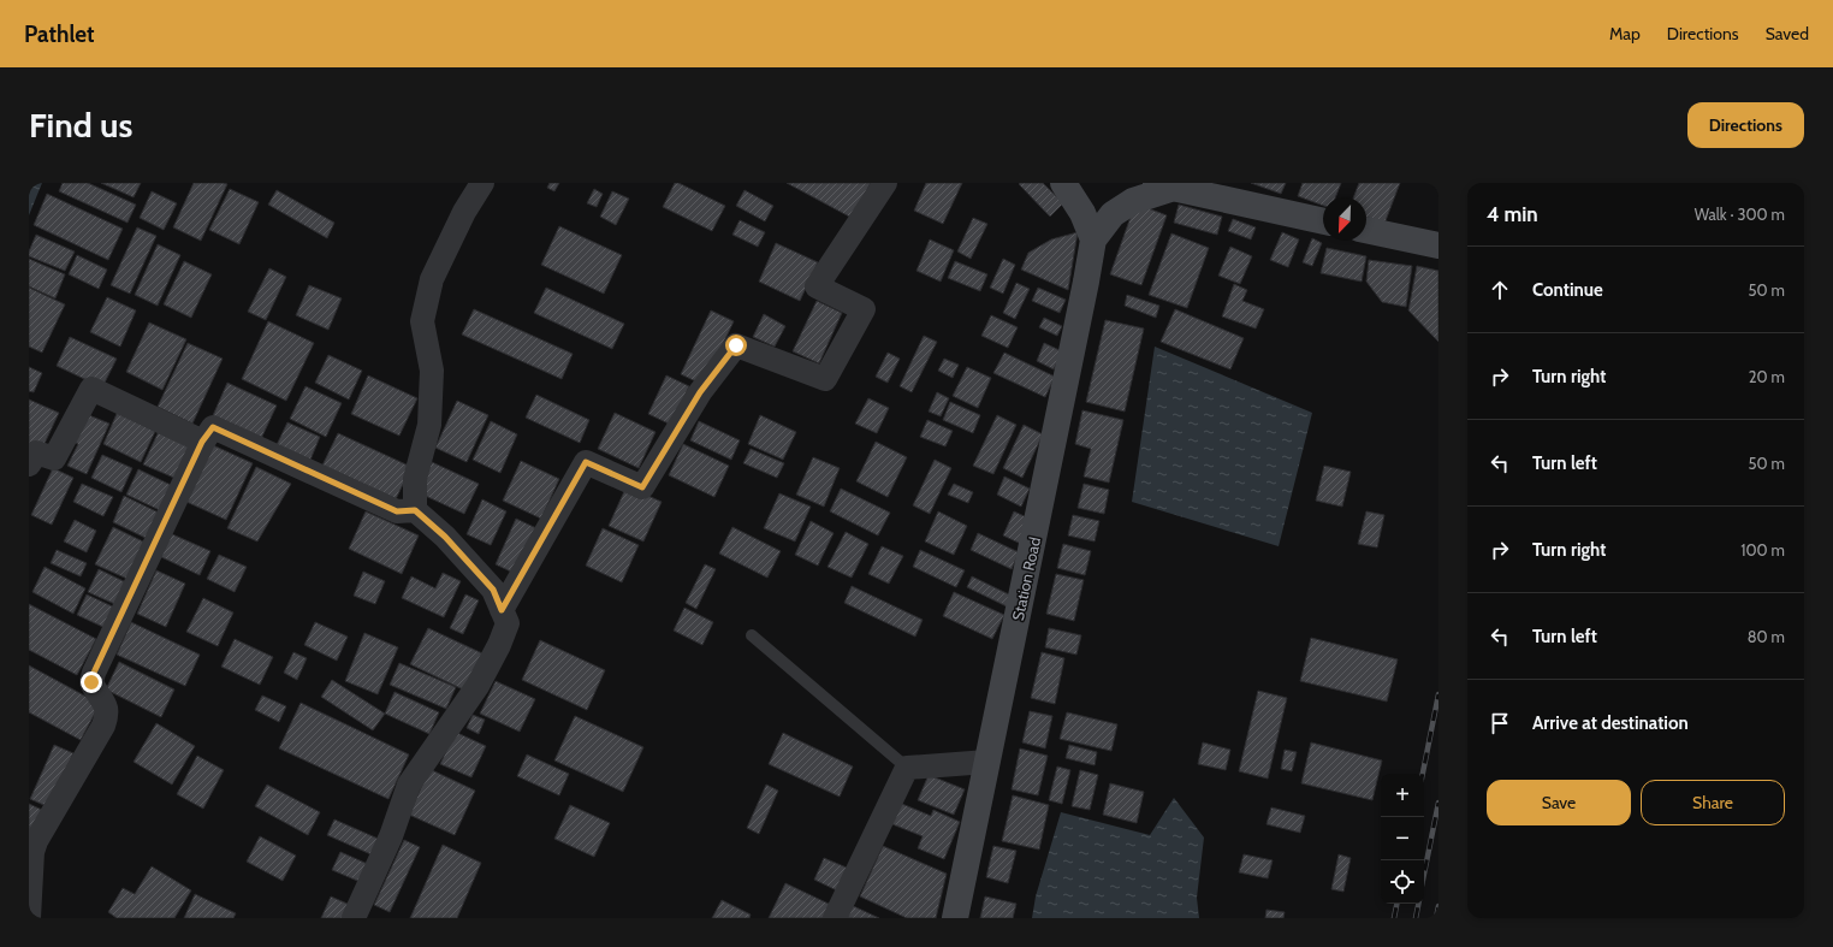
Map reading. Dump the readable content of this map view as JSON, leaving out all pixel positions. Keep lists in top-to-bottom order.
{
  "streets": {
    "street": ["Station Road"]
  },
  "north": "bottom left",
  "page": {
    "header": "Pathlet",
    "nav": ["Map", "Directions", "Saved"],
    "buttons": [
      "Directions",
      ["Save", "Share"]
    ],
    "title": "Find us",
    "heading": ["4 min", "Walk · 300 m"],
    "list": [
      ["Continue", "50 m"],
      ["Turn right", "20 m"],
      ["Turn left", "50 m"],
      ["Turn right", "100 m"],
      ["Turn left", "80 m"],
      "Arrive at destination"
    ],
    "map_buttons": ["+", "−"]
  }
}
